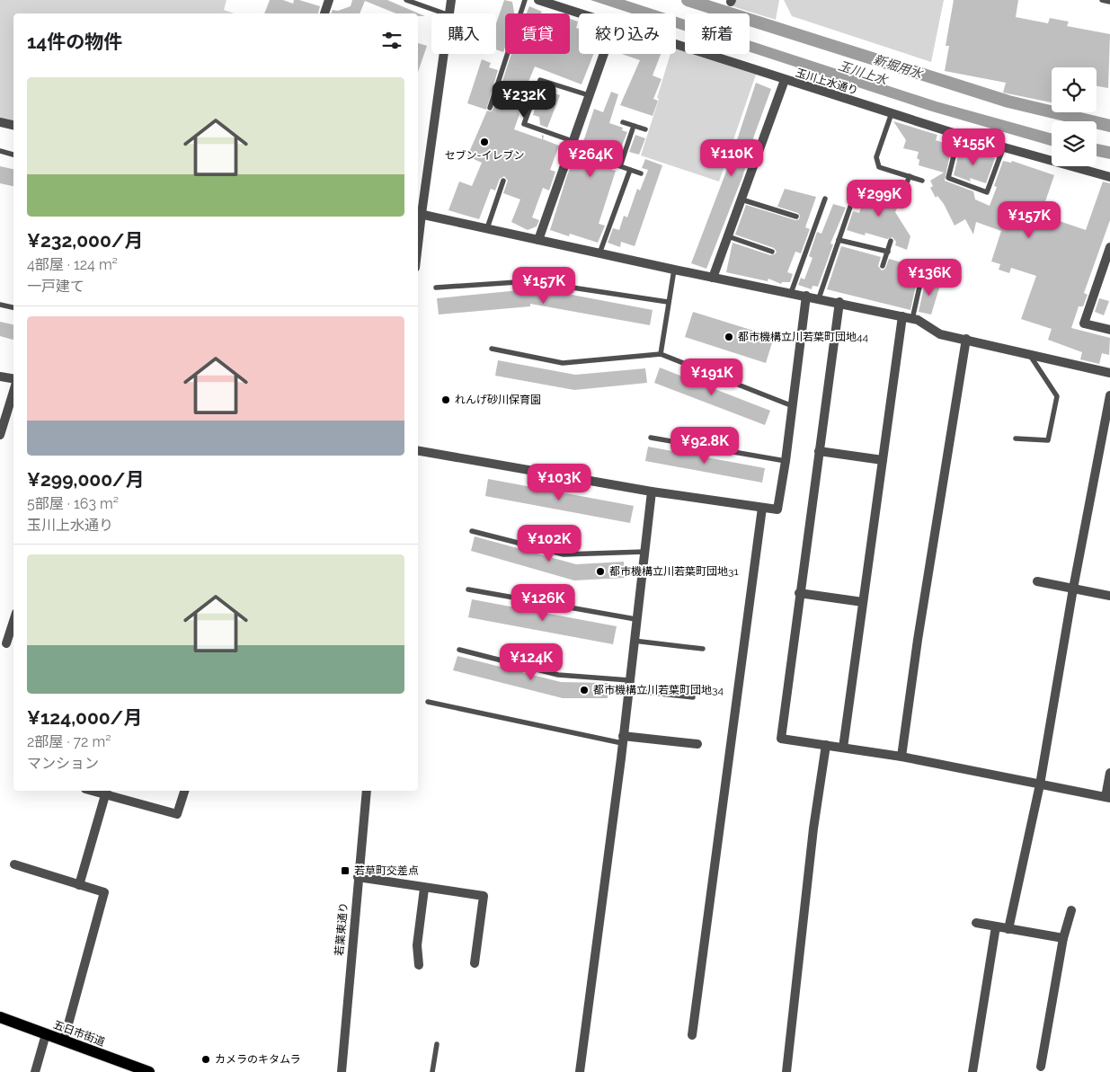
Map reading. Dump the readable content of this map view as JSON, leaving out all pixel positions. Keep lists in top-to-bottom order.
{
  "streets": {
    "main road": ["五日市街道"],
    "street": ["玉川上水通り", "若葉東通り"]
  },
  "water": ["新堀用水", "玉川上水"],
  "places": {
    "other": [
      "セブン-イレブン",
      "都市機構立川若葉町団地44",
      "れんげ砂川保育園",
      "都市機構立川若葉町団地31",
      "都市機構立川若葉町団地34",
      "カメラのキタムラ"
    ],
    "transit": ["若草町交差点"]
  },
  "page": {
    "chip": [
      "購入",
      "賃貸",
      "絞り込み",
      "新着"
    ],
    "heading": "14件の物件",
    "list": [
      {
        "name": "¥232,000/月",
        "note": "4部屋 · 124 m² · 一戸建て"
      },
      {
        "name": "¥299,000/月",
        "note": "5部屋 · 163 m² · 玉川上水通り"
      },
      {
        "name": "¥124,000/月",
        "note": "2部屋 · 72 m² · マンション"
      }
    ],
    "price": [
      "¥232K",
      "¥155K",
      "¥110K",
      "¥264K",
      "¥299K",
      "¥157K",
      "¥136K",
      "¥157K",
      "¥191K",
      "¥92.8K",
      "¥103K",
      "¥102K",
      "¥126K",
      "¥124K"
    ]
  }
}
